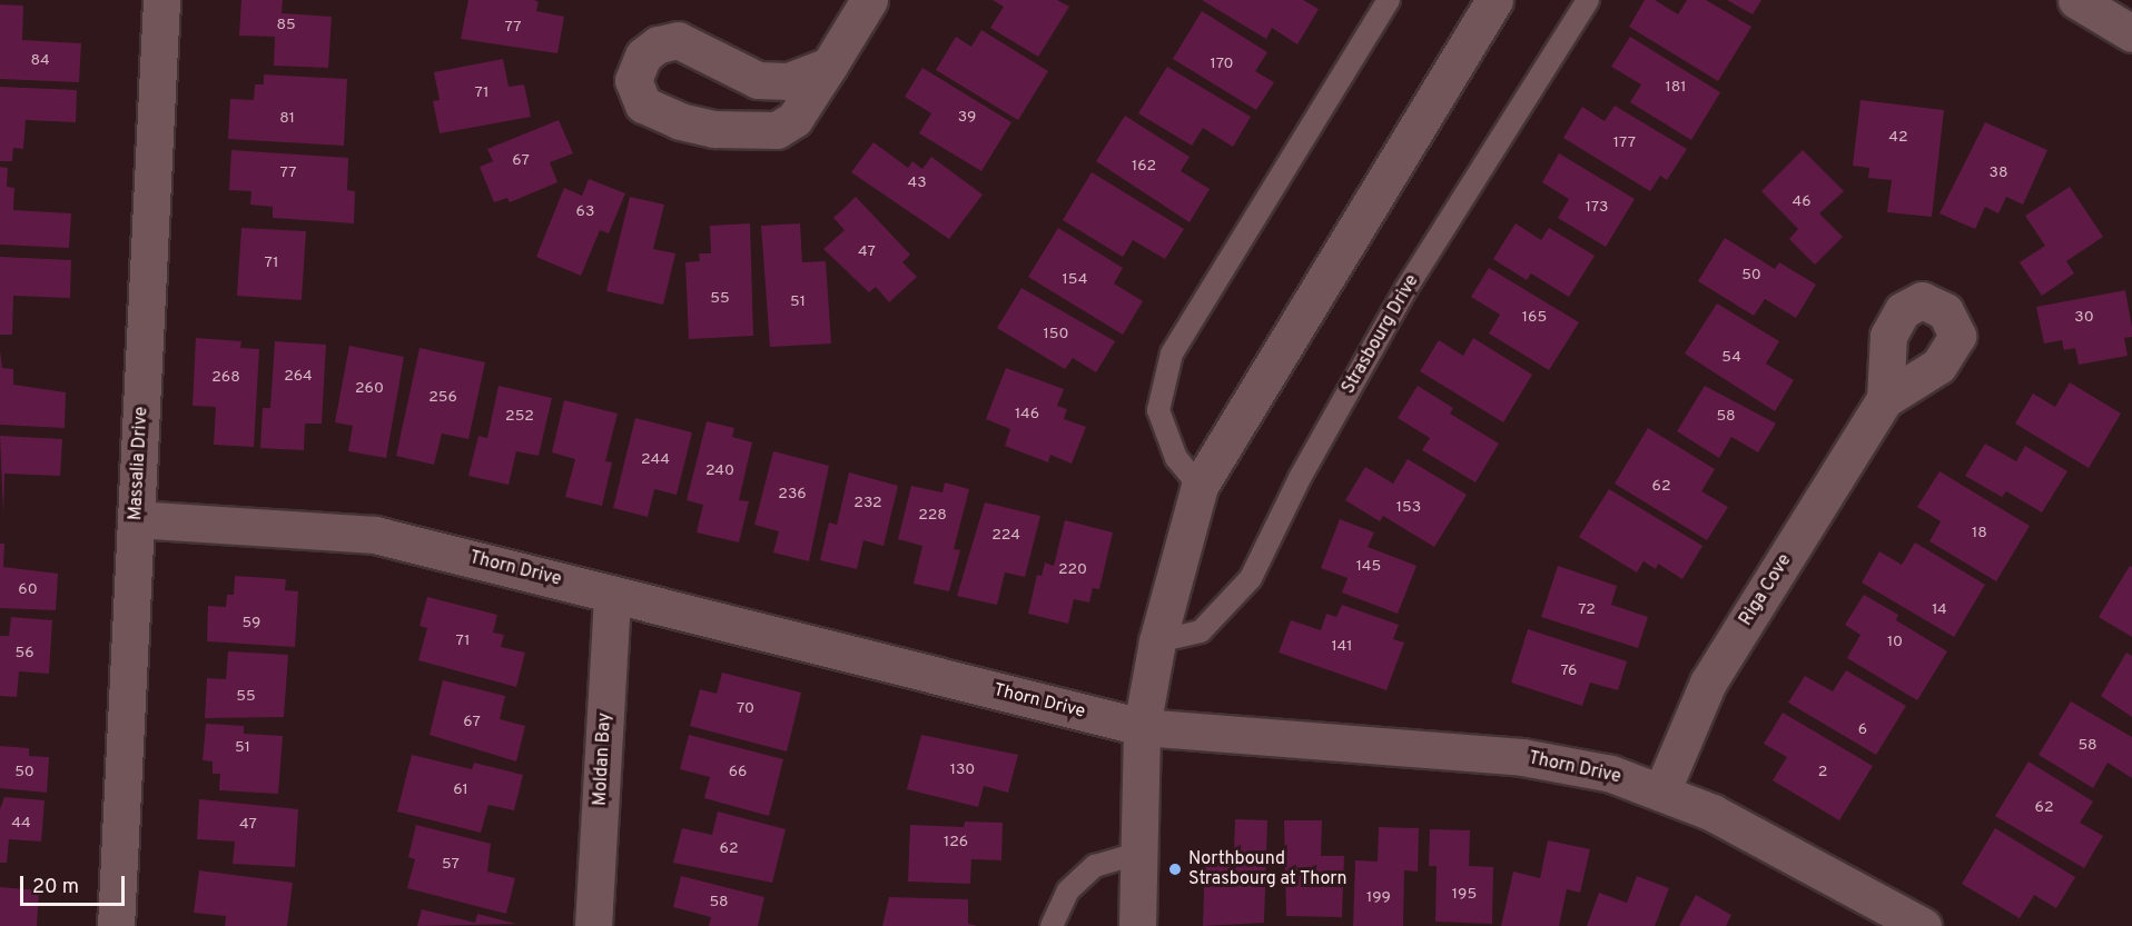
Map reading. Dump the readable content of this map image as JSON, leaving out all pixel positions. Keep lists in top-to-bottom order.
{
  "streets": {
    "street": [
      "Massalia Drive",
      "Thorn Drive",
      "Riga Cove",
      "Moldan Bay"
    ],
    "lane": ["Strasbourg Drive"]
  },
  "crossings": [
    ["Massalia Drive", "Thorn Drive"],
    ["Thorn Drive", "Riga Cove"],
    ["Thorn Drive", "Moldan Bay"]
  ],
  "places": ["Northbound Strasbourg at Thorn"],
  "house_numbers": [
    "85",
    "77",
    "84",
    "170",
    "181",
    "71",
    "39",
    "81",
    "42",
    "177",
    "67",
    "162",
    "77",
    "38",
    "43",
    "46",
    "173",
    "63",
    "47",
    "71",
    "50",
    "154",
    "55",
    "51",
    "165",
    "30",
    "150",
    "54",
    "264",
    "268",
    "260",
    "256",
    "146",
    "252",
    "58",
    "244",
    "240",
    "62",
    "236",
    "232",
    "153",
    "228",
    "18",
    "224",
    "145",
    "220",
    "60",
    "72",
    "14",
    "59",
    "71",
    "10",
    "141",
    "56",
    "76",
    "55",
    "70",
    "67",
    "6",
    "58",
    "51",
    "130",
    "50",
    "66",
    "2",
    "61",
    "62",
    "44",
    "47",
    "126",
    "62",
    "57",
    "195",
    "199",
    "58"
  ],
  "scale_bar": "20 m"
}
